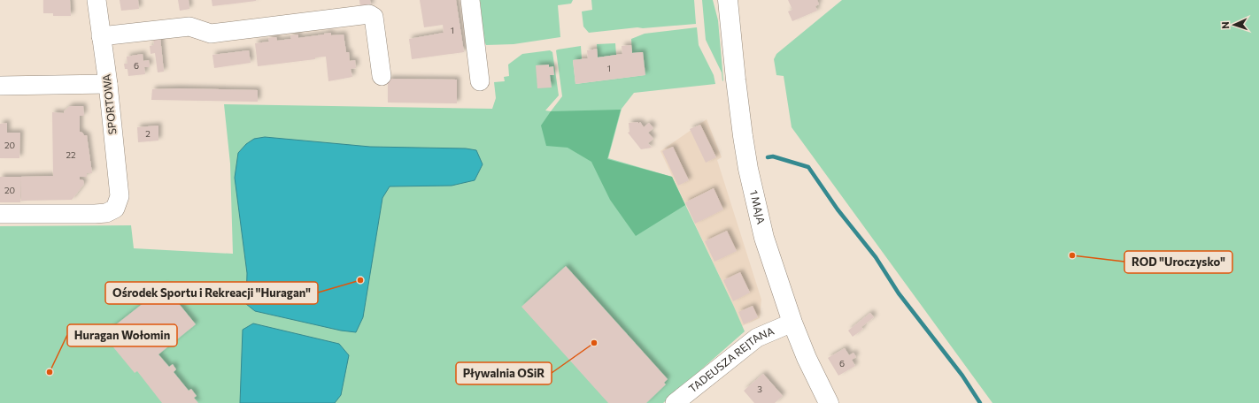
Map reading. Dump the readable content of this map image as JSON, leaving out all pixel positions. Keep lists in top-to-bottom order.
{
  "streets": {
    "main road": ["1 MAJA"],
    "street": ["SPORTOWA", "TADEUSZA REJTANA"]
  },
  "crossings": [
    ["1 MAJA", "TADEUSZA REJTANA"]
  ],
  "places": [
    "ROD \"Uroczysko\"",
    "Ośrodek Sportu i Rekreacji \"Huragan\"",
    "Pływalnia OSiR",
    "Huragan Wołomin"
  ],
  "house_numbers": [
    "1",
    "6",
    "1",
    "2",
    "20",
    "22",
    "20",
    "6",
    "3"
  ],
  "north": "left"
}
